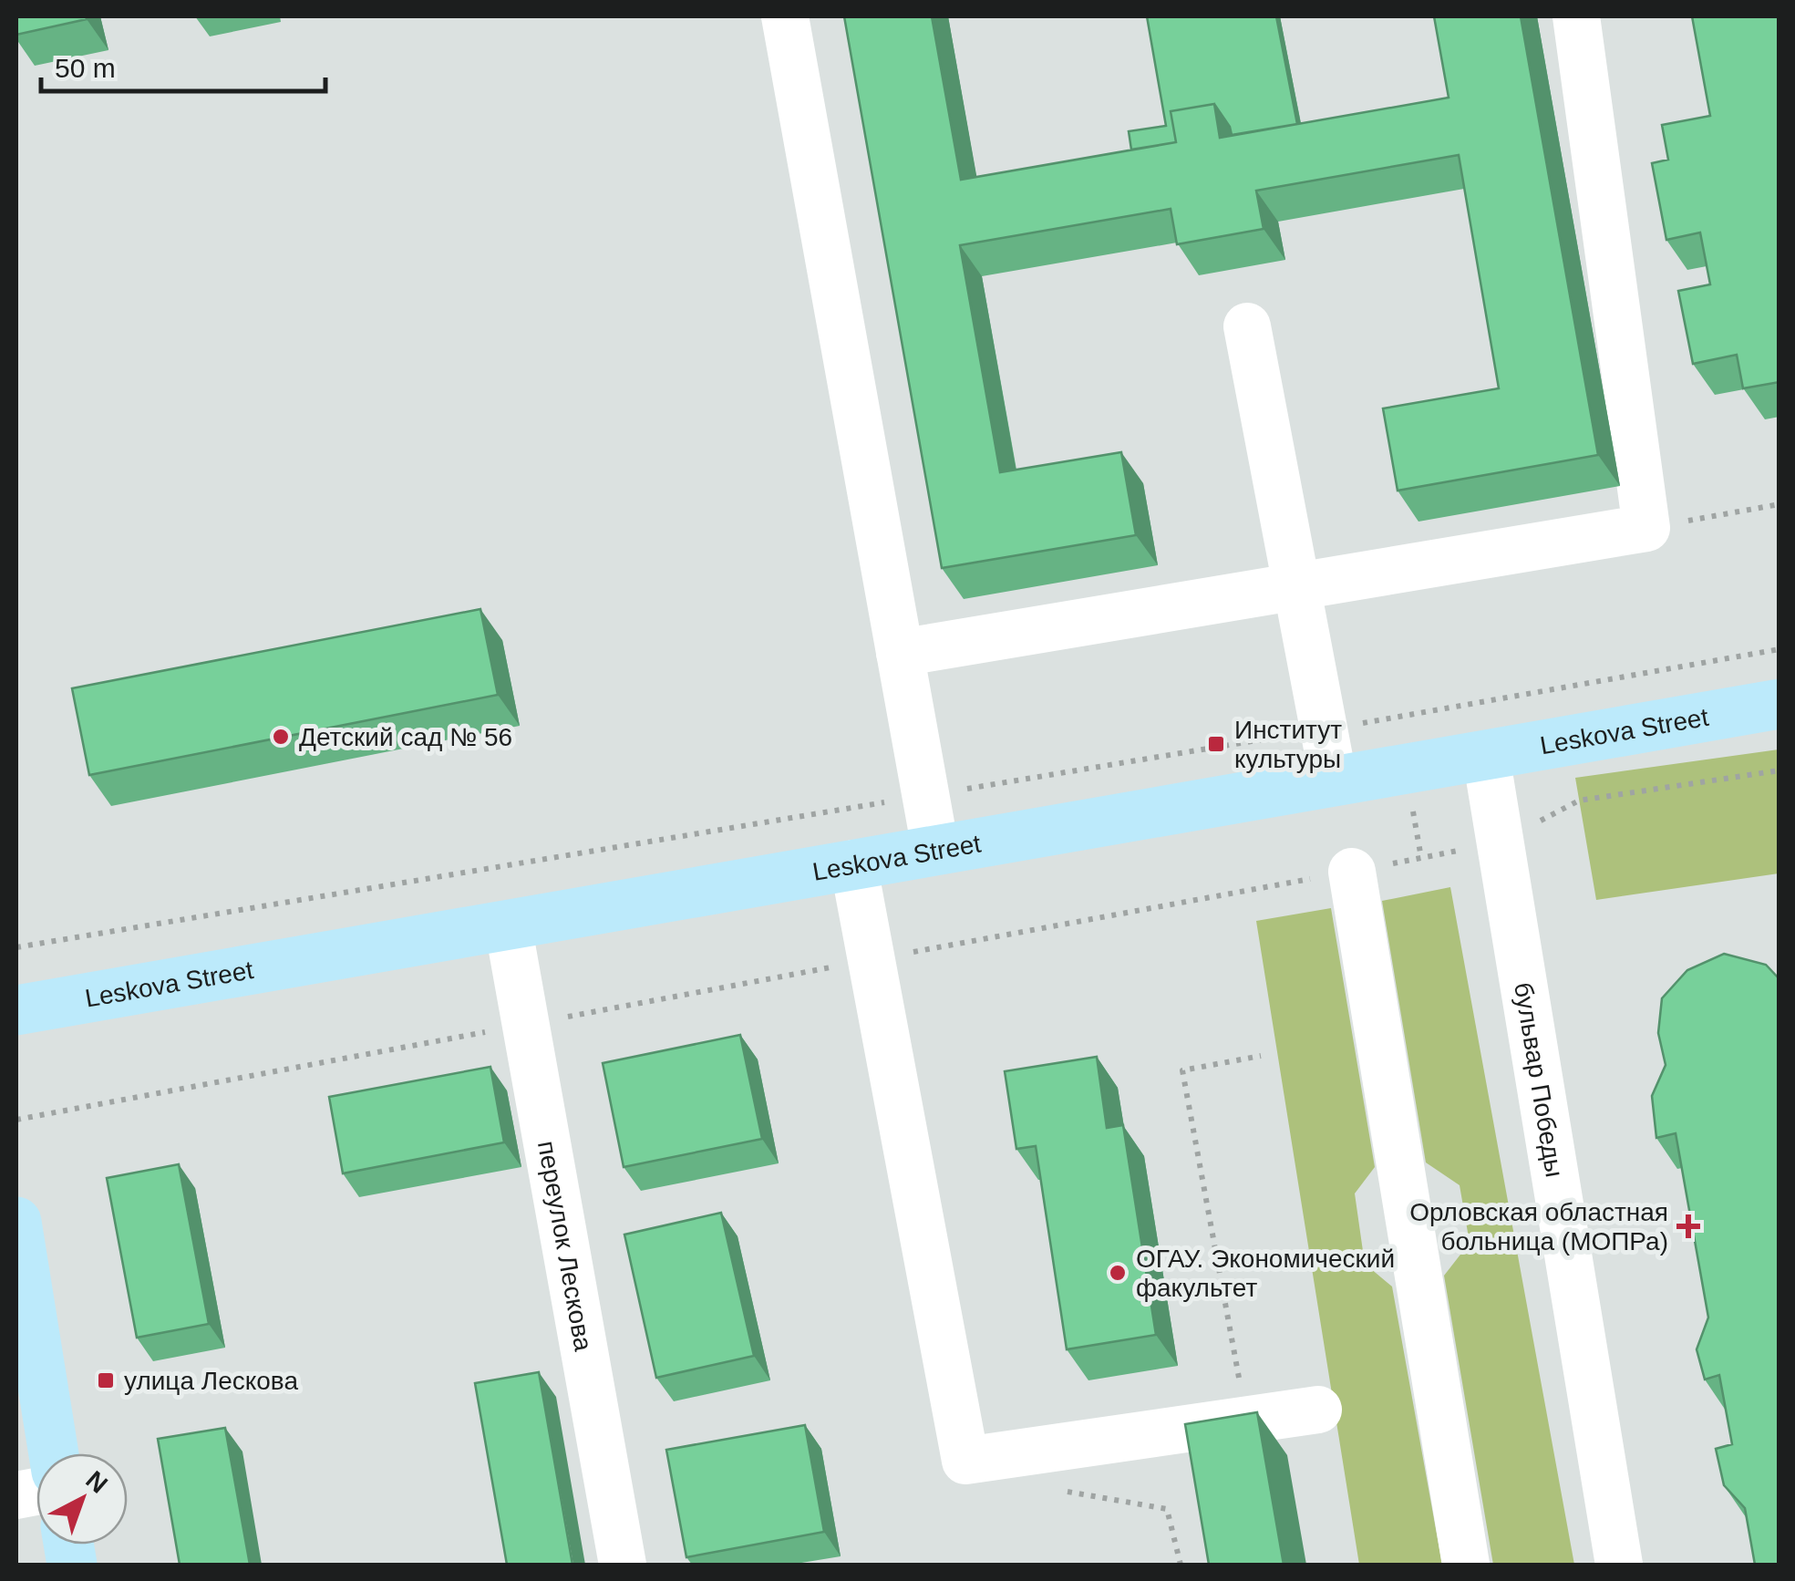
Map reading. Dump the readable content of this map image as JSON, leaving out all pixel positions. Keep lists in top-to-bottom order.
{
  "streets": {
    "main road": ["Leskova Street"],
    "street": ["бульвар Победы", "переулок Лескова"]
  },
  "crossings": [
    ["Leskova Street", "бульвар Победы"],
    ["Leskova Street", "переулок Лескова"]
  ],
  "places": {
    "other": ["Детский сад № 56", "ОГАУ. Экономический факультет"],
    "transit": ["Институт культуры", "улица Лескова"],
    "health": ["Орловская областная больница (МОПРа)"]
  },
  "scale_bar": "50 m",
  "north": "top right"
}
